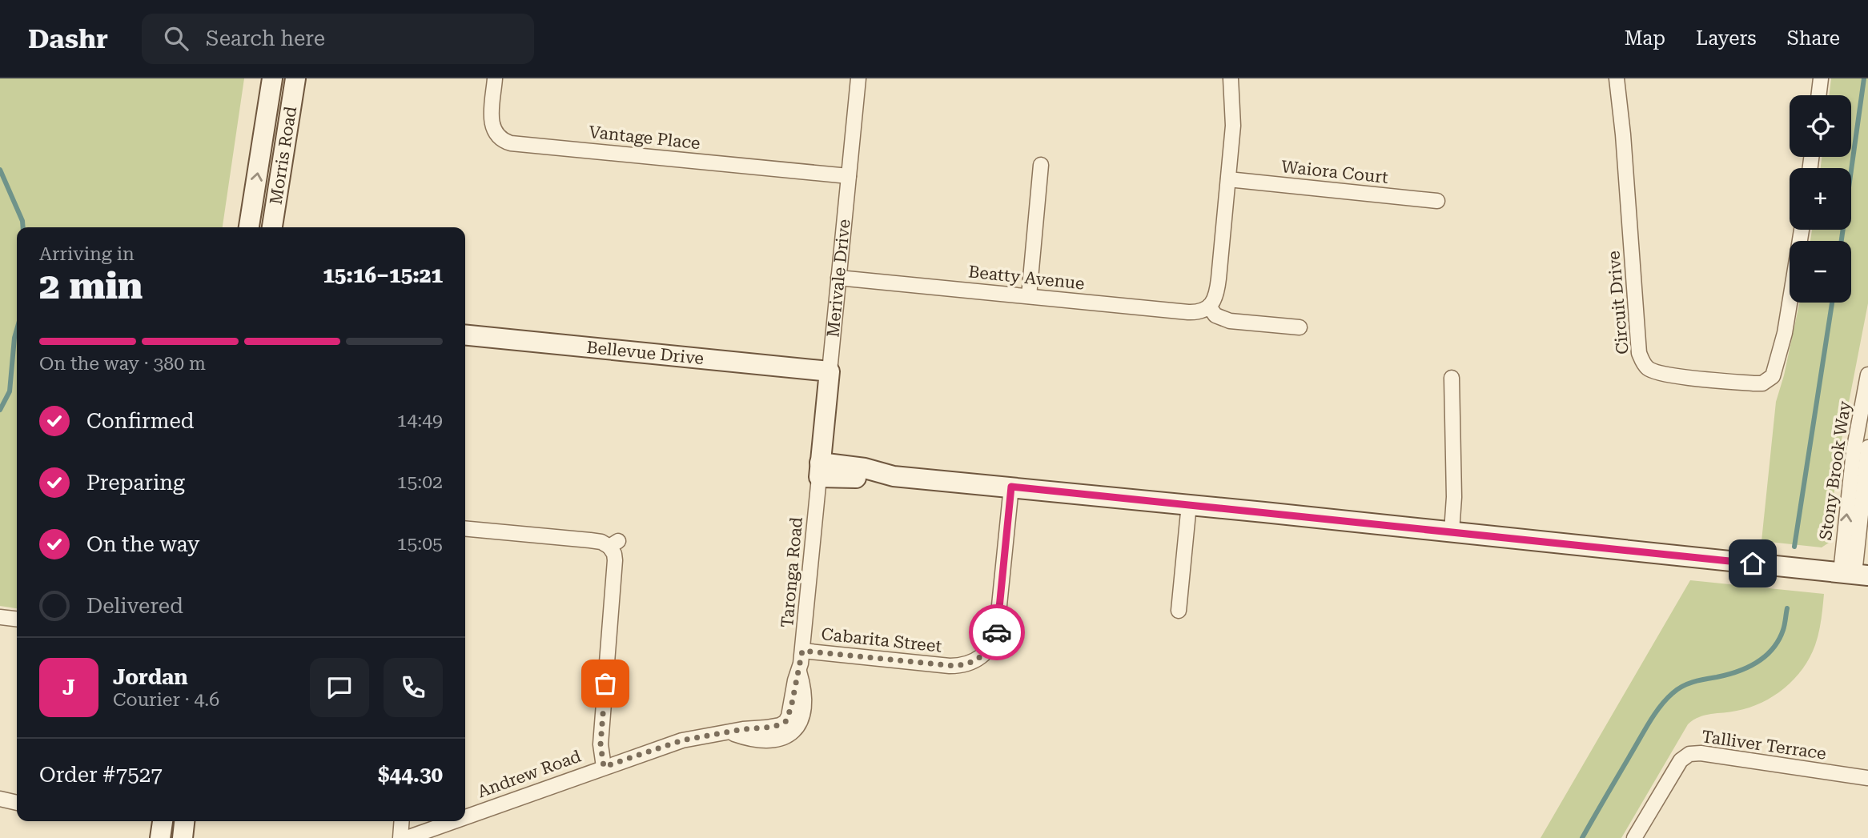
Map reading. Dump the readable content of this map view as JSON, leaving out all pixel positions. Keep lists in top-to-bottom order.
{
  "streets": {
    "street": [
      "Vantage Place",
      "Morris Road",
      "Waiora Court",
      "Merivale Drive",
      "Beatty Avenue",
      "Circuit Drive",
      "Bellevue Drive",
      "Stony Brook Way",
      "Taronga Road",
      "Cabarita Street",
      "Talliver Terrace",
      "Andrew Road"
    ]
  },
  "crossings": [
    ["Vantage Place", "Merivale Drive"],
    ["Merivale Drive", "Beatty Avenue"],
    ["Merivale Drive", "Bellevue Drive"],
    ["Merivale Drive", "Taronga Road"],
    ["Taronga Road", "Cabarita Street"],
    ["Taronga Road", "Andrew Road"]
  ],
  "page": {
    "header": "Dashr",
    "search": "Search here",
    "nav": ["Map", "Layers", "Share"],
    "map_buttons": ["+", "−"],
    "heading": ["2 min", "Arriving in", "15:16–15:21"],
    "panel": [
      "Jordan",
      "Courier · 4.6",
      "Order #7527",
      "$44.30"
    ],
    "bar": "On the way · 380 m",
    "list": [
      ["Confirmed", "14:49"],
      ["Preparing", "15:02"],
      ["On the way", "15:05"],
      "Delivered"
    ],
    "round": "J"
  }
}
